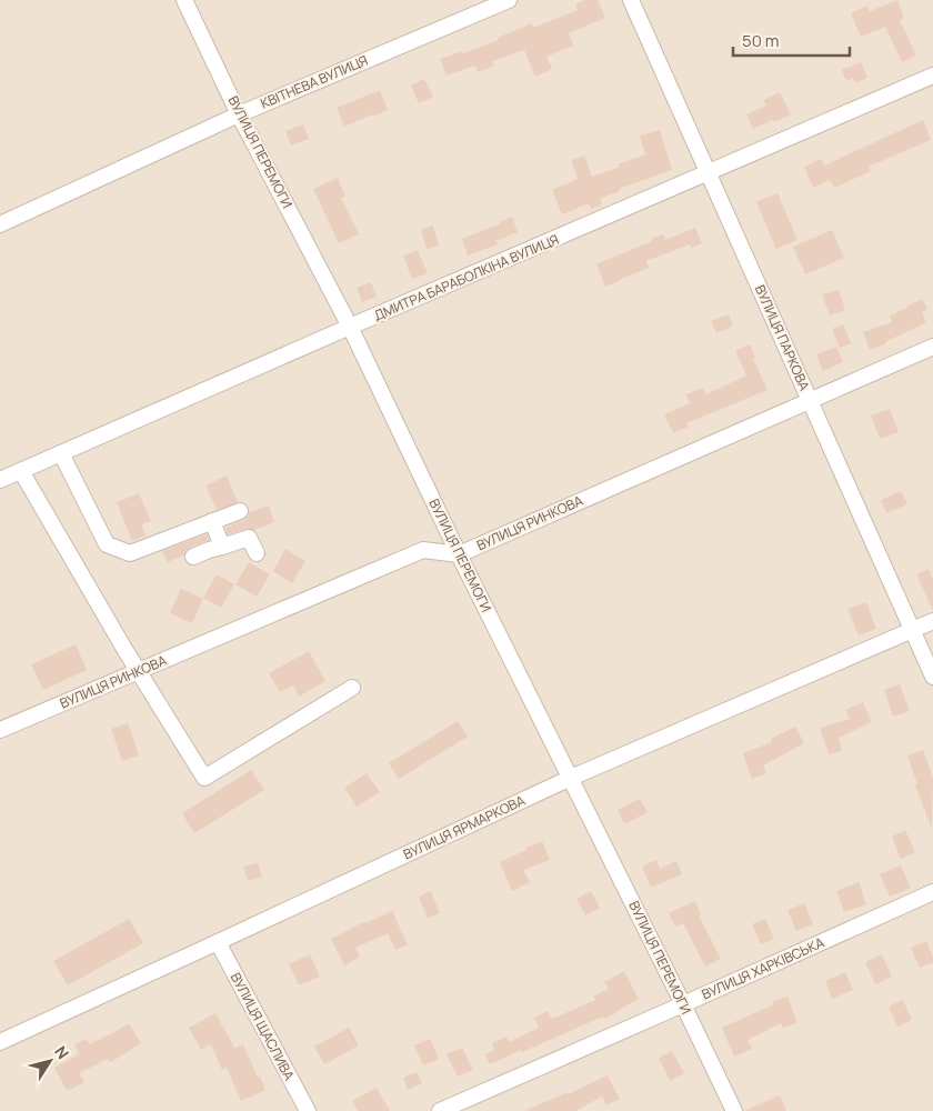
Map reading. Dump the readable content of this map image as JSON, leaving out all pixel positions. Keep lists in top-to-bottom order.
{
  "streets": {
    "street": [
      "КВІТНЕВА ВУЛИЦЯ",
      "ВУЛИЦЯ ПЕРЕМОГИ",
      "ДМИТРА БАРАБОЛКІНА ВУЛИЦЯ",
      "ВУЛИЦЯ ПАРКОВА",
      "ВУЛИЦЯ РИНКОВА",
      "ВУЛИЦЯ ЯРМАРКОВА",
      "ВУЛИЦЯ ХАРКІВСЬКА",
      "ВУЛИЦЯ ЩАСЛИВА"
    ]
  },
  "crossings": [
    ["КВІТНЕВА ВУЛИЦЯ", "ВУЛИЦЯ ПЕРЕМОГИ"],
    ["ВУЛИЦЯ ПЕРЕМОГИ", "ДМИТРА БАРАБОЛКІНА ВУЛИЦЯ"],
    ["ВУЛИЦЯ ПЕРЕМОГИ", "ВУЛИЦЯ РИНКОВА"],
    ["ВУЛИЦЯ ПЕРЕМОГИ", "ВУЛИЦЯ ЯРМАРКОВА"],
    ["ВУЛИЦЯ ПЕРЕМОГИ", "ВУЛИЦЯ ХАРКІВСЬКА"],
    ["ДМИТРА БАРАБОЛКІНА ВУЛИЦЯ", "ВУЛИЦЯ ПАРКОВА"],
    ["ВУЛИЦЯ ПАРКОВА", "ВУЛИЦЯ РИНКОВА"],
    ["ВУЛИЦЯ ПАРКОВА", "ВУЛИЦЯ ЯРМАРКОВА"],
    ["ВУЛИЦЯ ЯРМАРКОВА", "ВУЛИЦЯ ЩАСЛИВА"]
  ],
  "scale_bar": "50 m",
  "north": "top right"
}
